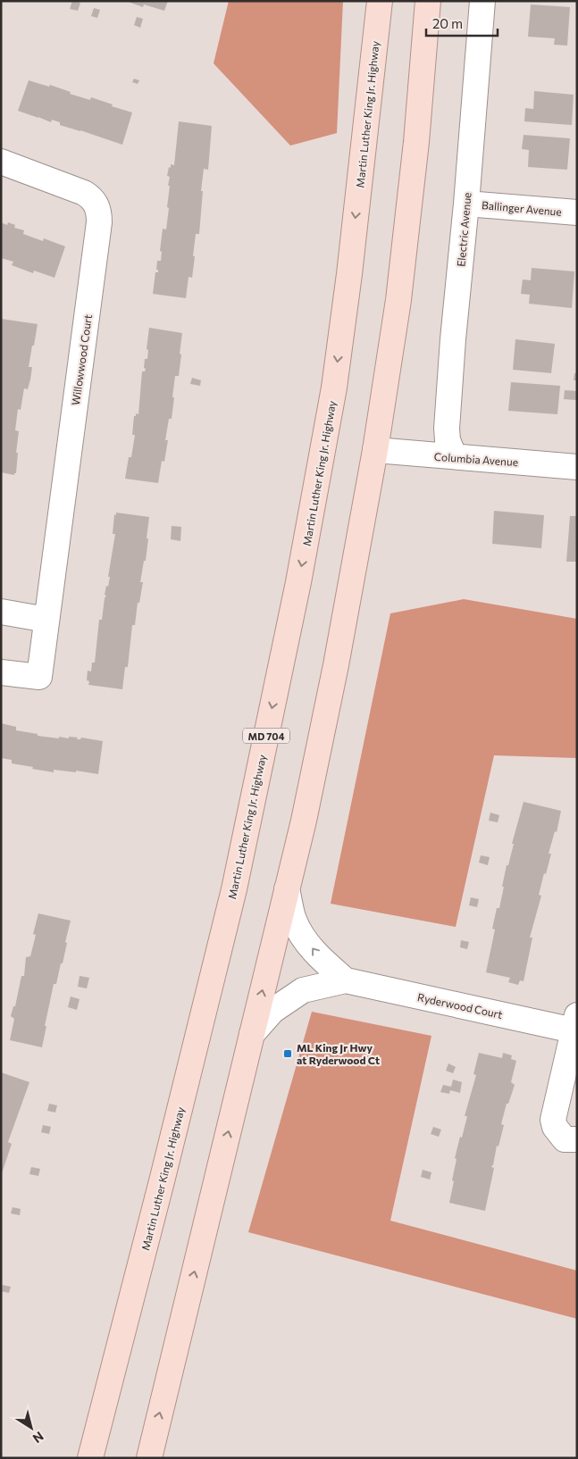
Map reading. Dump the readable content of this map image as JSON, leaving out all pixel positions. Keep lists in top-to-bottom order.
{
  "streets": {
    "main road": ["Martin Luther King Jr. Highway", "MD 704"],
    "street": [
      "Ballinger Avenue",
      "Electric Avenue",
      "Willowwood Court",
      "Columbia Avenue",
      "Ryderwood Court"
    ]
  },
  "crossings": [
    ["Ballinger Avenue", "Electric Avenue"],
    ["Electric Avenue", "Columbia Avenue"]
  ],
  "places": {
    "transit": ["ML King Jr Hwy at Ryderwood Ct"]
  },
  "scale_bar": "20 m",
  "north": "bottom right"
}
